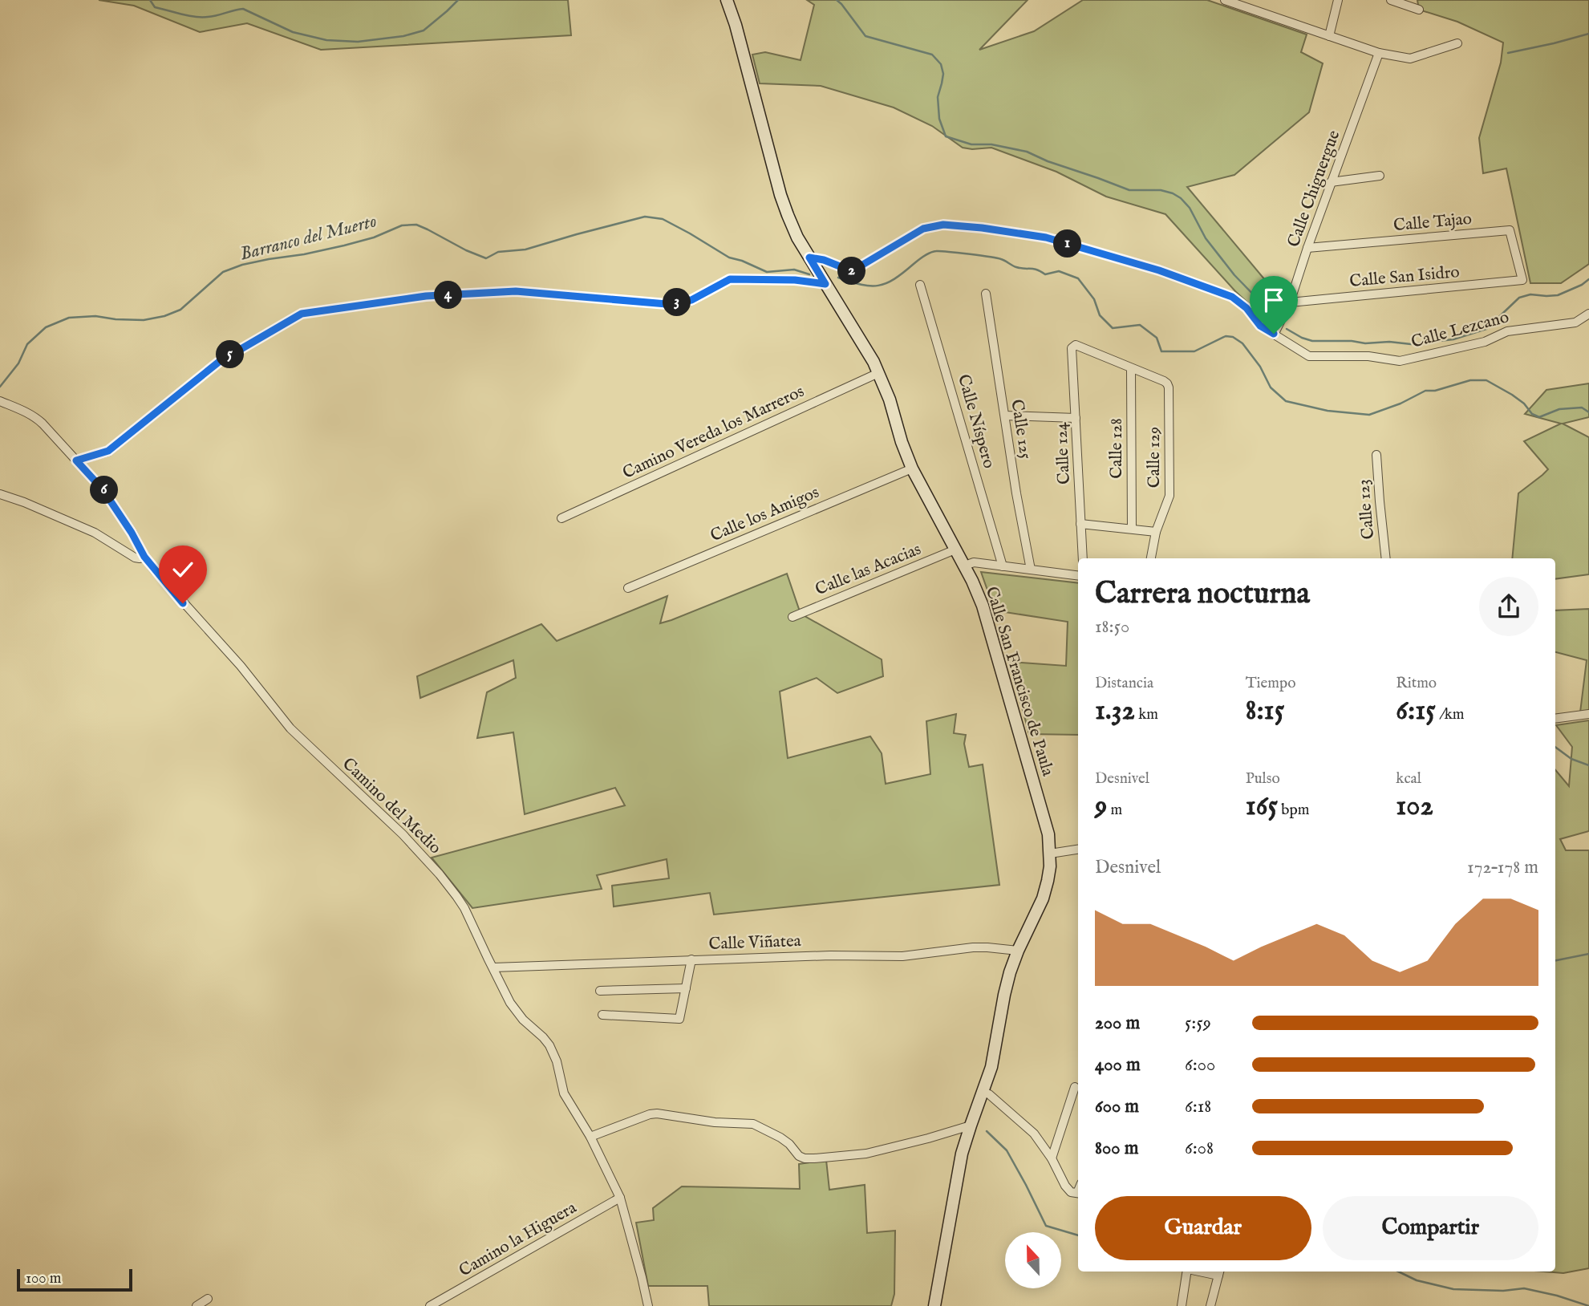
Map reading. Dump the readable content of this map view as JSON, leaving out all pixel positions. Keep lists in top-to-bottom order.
{
  "streets": {
    "main road": ["Calle San Francisco de Paula"],
    "street": [
      "Calle Chiguergue",
      "Calle Tajao",
      "Calle San Isidro",
      "Calle Lezcano",
      "Calle Níspero",
      "Calle 125",
      "Camino Vereda los Marreros",
      "Calle 128",
      "Calle 124",
      "Calle 129",
      "Calle 123",
      "Calle los Amigos",
      "Calle las Acacias",
      "Camino del Medio",
      "Calle Viñatea",
      "Camino la Higuera"
    ]
  },
  "crossings": [
    ["Calle Chiguergue", "Calle Tajao"],
    ["Calle Chiguergue", "Calle San Isidro"],
    ["Calle Chiguergue", "Calle Lezcano"],
    ["Calle Tajao", "Calle San Isidro"],
    ["Calle Lezcano", "Calle San Francisco de Paula"],
    ["Camino Vereda los Marreros", "Calle San Francisco de Paula"],
    ["Calle 128", "Calle 124"],
    ["Calle 128", "Calle 129"],
    ["Calle 124", "Calle 129"],
    ["Calle los Amigos", "Calle San Francisco de Paula"],
    ["Calle las Acacias", "Calle San Francisco de Paula"],
    ["Calle San Francisco de Paula", "Calle Viñatea"],
    ["Camino del Medio", "Calle Viñatea"],
    ["Camino del Medio", "Camino la Higuera"]
  ],
  "water": ["Barranco del Muerto"],
  "scale_bar": "100 m",
  "north": "top",
  "page": {
    "pins": [
      "1",
      "2",
      "4",
      "3",
      "5",
      "6"
    ],
    "heading": ["Carrera nocturna", "18:50"],
    "stats": [
      ["Distancia", "1.32 km"],
      ["Tiempo", "8:15"],
      ["Ritmo", "6:15 /km"],
      ["Desnivel", "9 m"],
      ["Pulso", "165 bpm"],
      ["kcal", "102"]
    ],
    "chart": ["Desnivel", "172–178 m"],
    "list": [
      {
        "name": "200 m",
        "note": "5:59"
      },
      {
        "name": "400 m",
        "note": "6:00"
      },
      {
        "name": "600 m",
        "note": "6:18"
      },
      {
        "name": "800 m",
        "note": "6:08"
      }
    ],
    "buttons": ["Guardar", "Compartir"],
    "scale": "100 m"
  }
}
